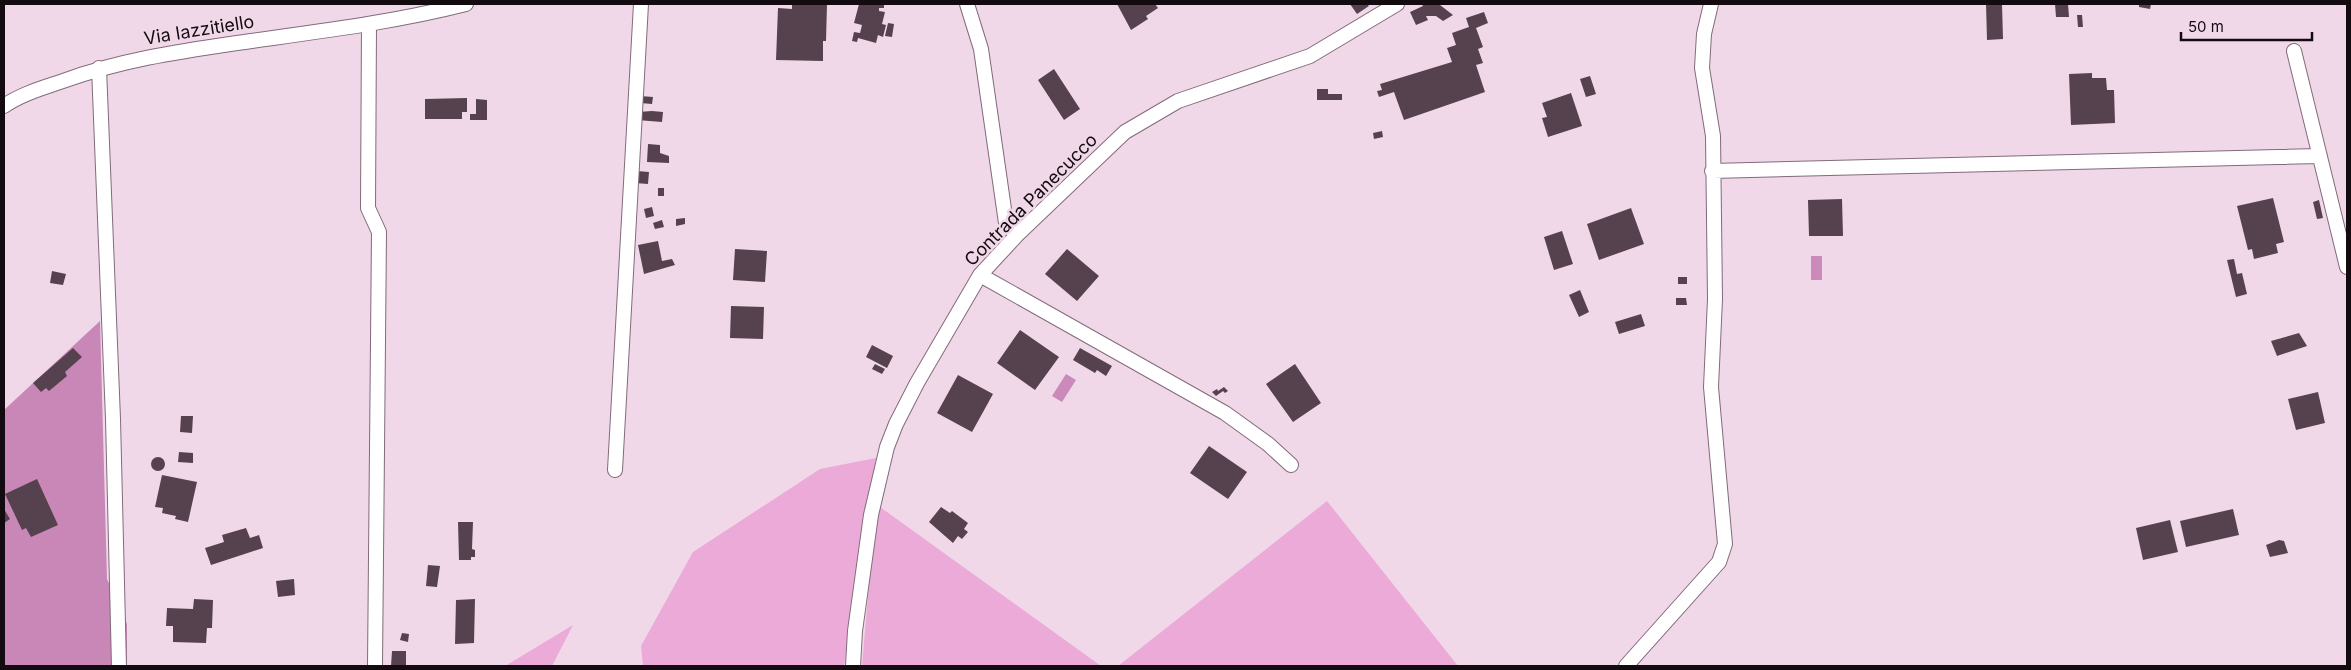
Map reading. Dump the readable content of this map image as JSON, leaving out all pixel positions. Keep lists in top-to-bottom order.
{
  "streets": {
    "street": ["Via Iazzitiello", "Contrada Panecucco"]
  },
  "scale_bar": "50 m"
}
